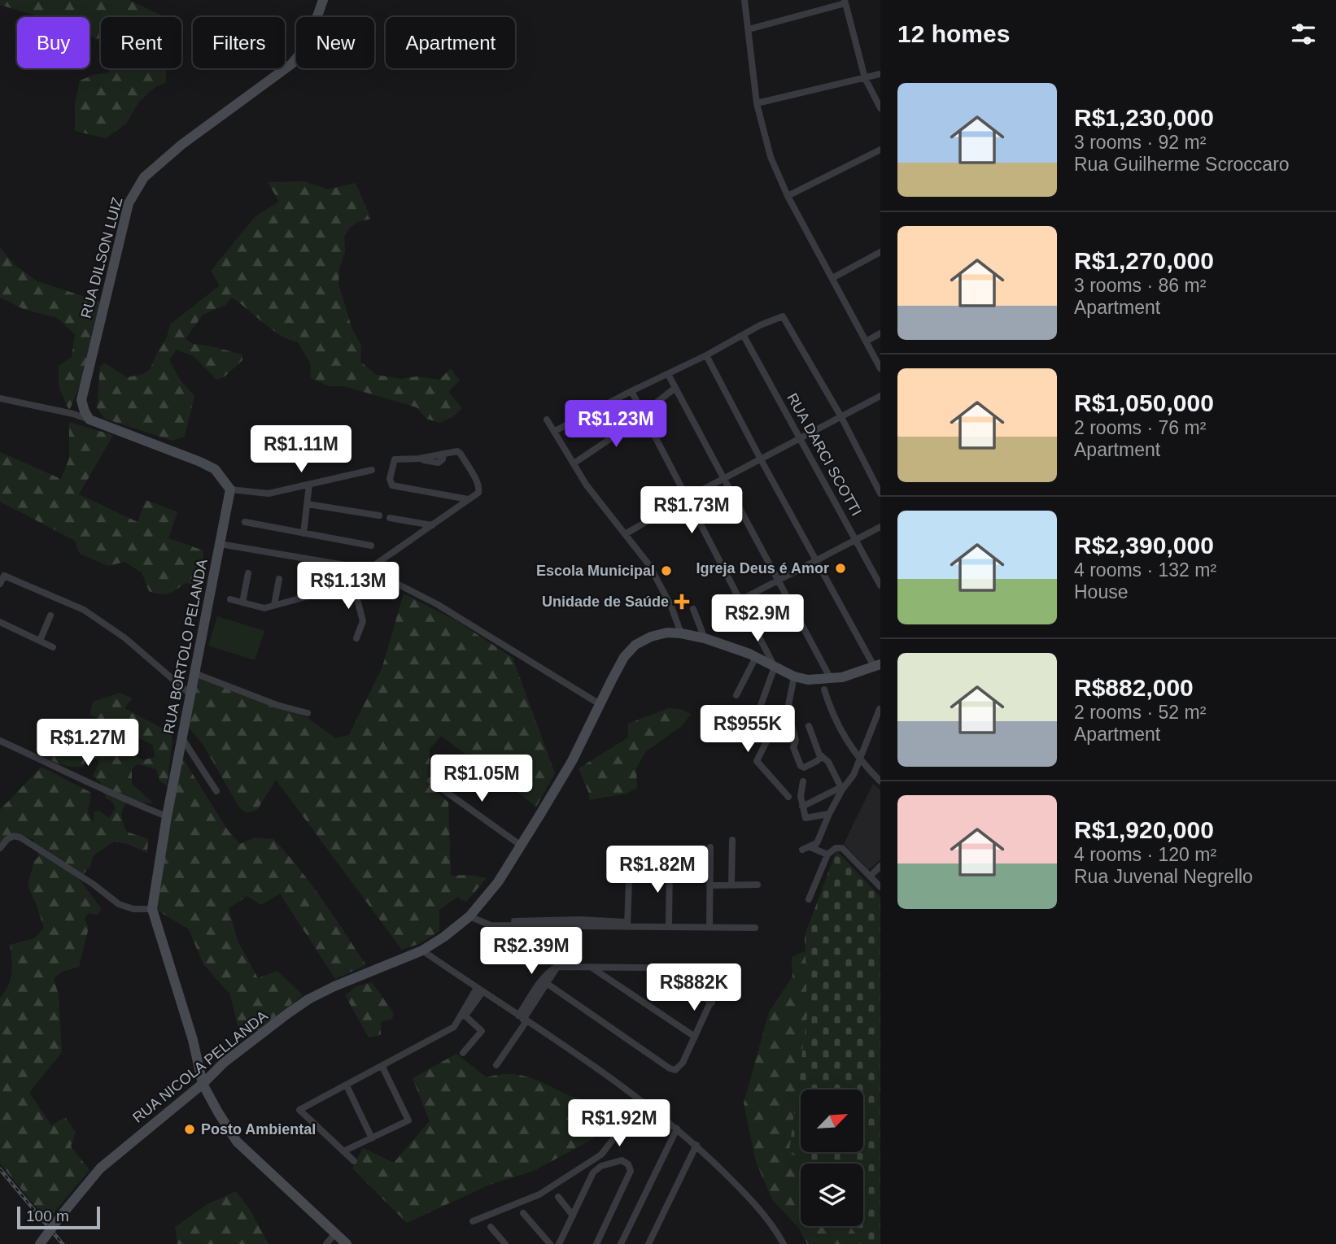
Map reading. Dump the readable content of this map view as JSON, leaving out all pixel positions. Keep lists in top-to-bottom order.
{
  "streets": {
    "street": [
      "RUA DILSON LUIZ",
      "RUA DARCI SCOTTI",
      "RUA BORTOLO PELANDA",
      "RUA NICOLA PELLANDA"
    ]
  },
  "crossings": [
    ["RUA BORTOLO PELANDA", "RUA NICOLA PELLANDA"]
  ],
  "places": {
    "other": ["Igreja Deus é Amor", "Escola Municipal", "Posto Ambiental"],
    "health": ["Unidade de Saúde"]
  },
  "scale_bar": "100 m",
  "north": "top right",
  "page": {
    "heading": "12 homes",
    "chip": [
      "Buy",
      "Rent",
      "Filters",
      "New",
      "Apartment"
    ],
    "list": [
      {
        "name": "R$1,230,000",
        "note": "3 rooms · 92 m² · Rua Guilherme Scroccaro"
      },
      {
        "name": "R$1,270,000",
        "note": "3 rooms · 86 m² · Apartment"
      },
      {
        "name": "R$1,050,000",
        "note": "2 rooms · 76 m² · Apartment"
      },
      {
        "name": "R$2,390,000",
        "note": "4 rooms · 132 m² · House"
      },
      {
        "name": "R$882,000",
        "note": "2 rooms · 52 m² · Apartment"
      },
      {
        "name": "R$1,920,000",
        "note": "4 rooms · 120 m² · Rua Juvenal Negrello"
      }
    ],
    "price": [
      "R$1.23M",
      "R$1.11M",
      "R$1.73M",
      "R$1.13M",
      "R$2.9M",
      "R$955K",
      "R$1.27M",
      "R$1.05M",
      "R$1.82M",
      "R$2.39M",
      "R$882K",
      "R$1.92M"
    ],
    "scale": "100 m"
  }
}
